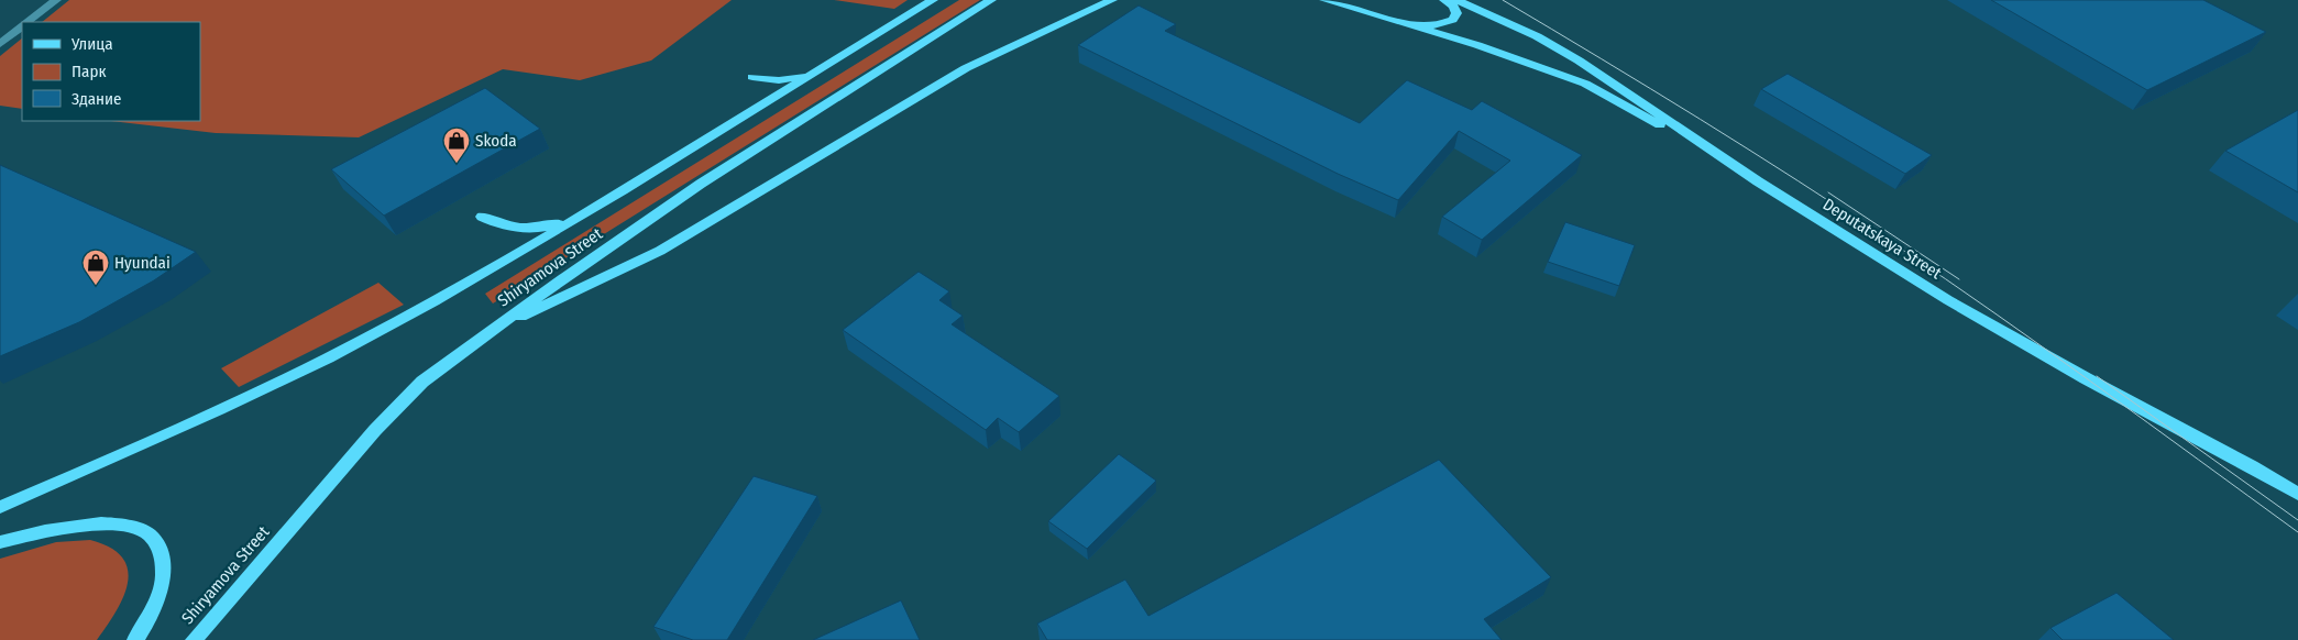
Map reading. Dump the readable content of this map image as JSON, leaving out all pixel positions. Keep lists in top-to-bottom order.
{
  "streets": {
    "main road": ["Deputatskaya Street", "Shiryamova Street"]
  },
  "places": {
    "shop": ["Skoda", "Hyundai"]
  },
  "legend": ["Улица", "Парк", "Здание"]
}
